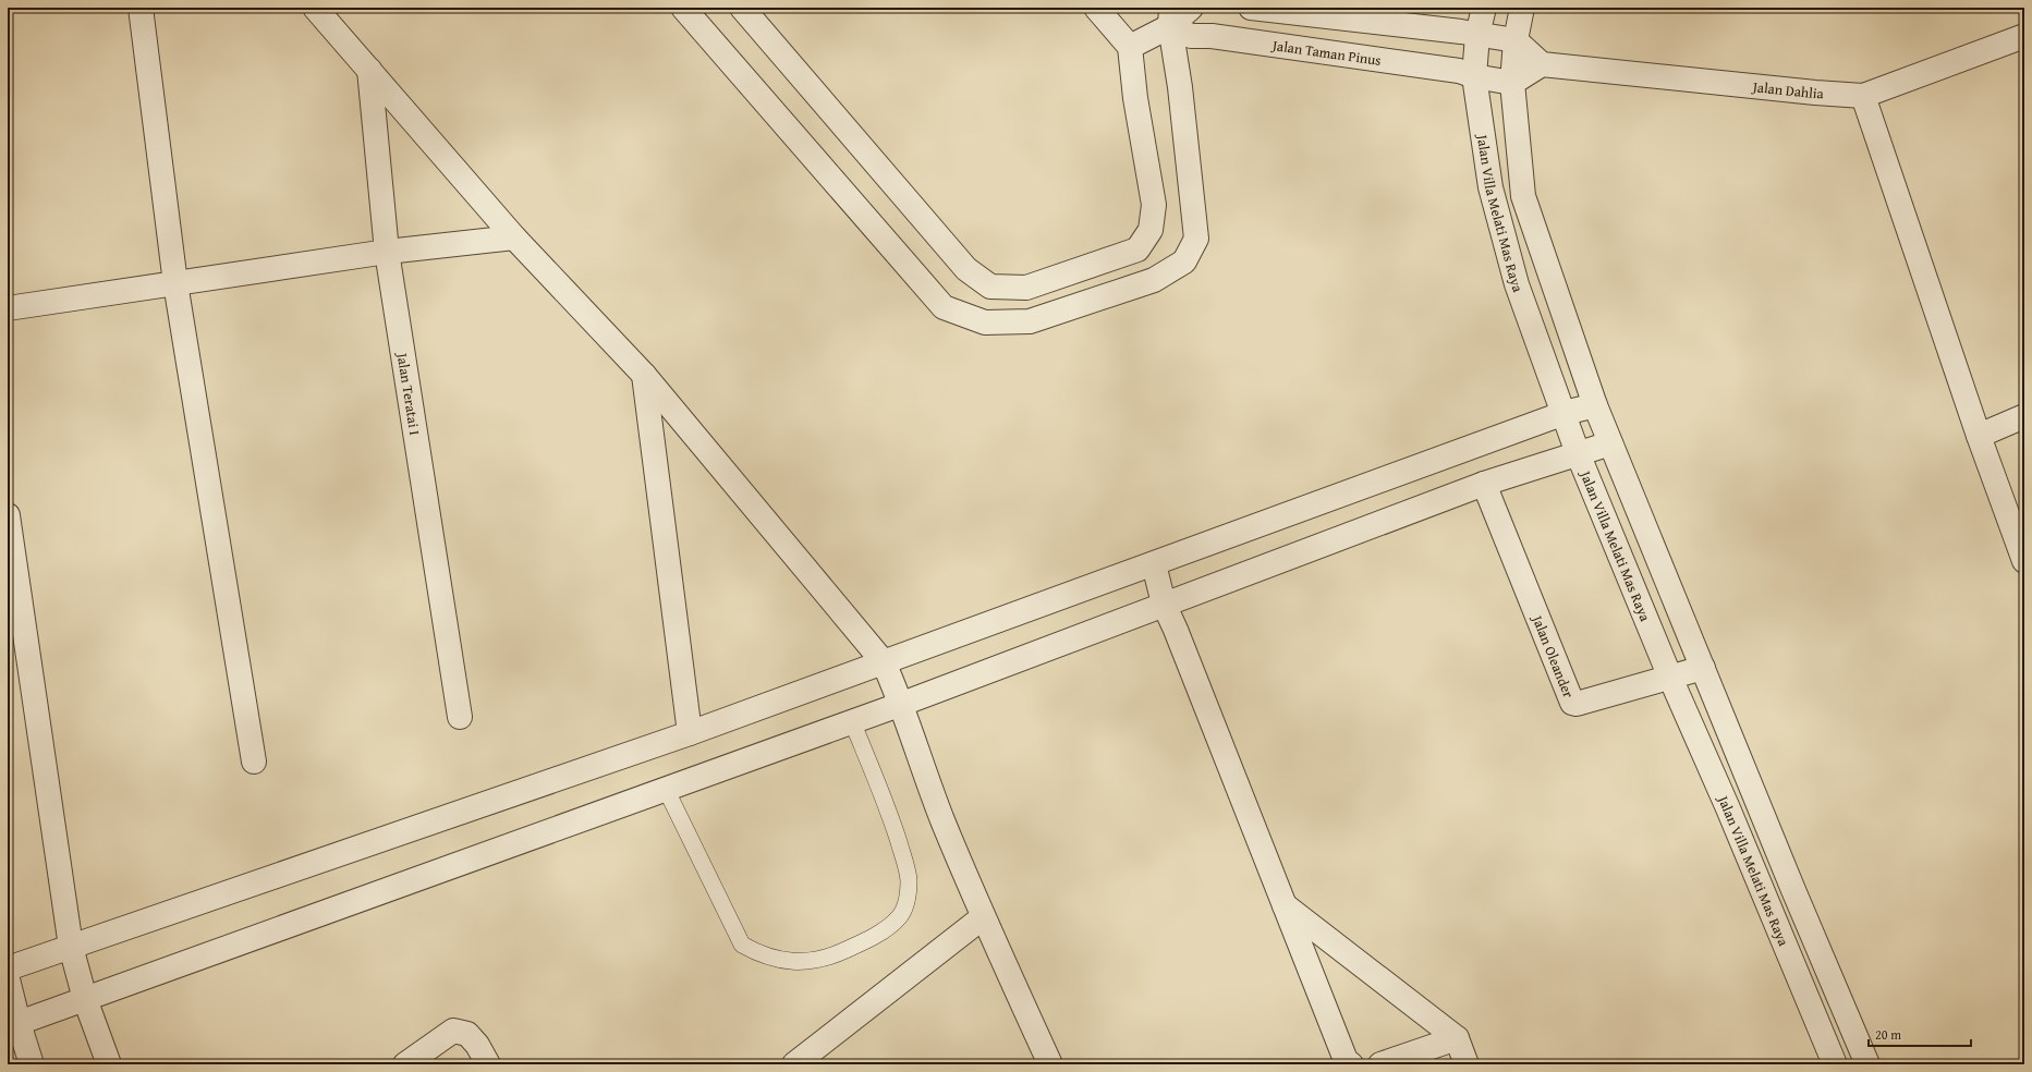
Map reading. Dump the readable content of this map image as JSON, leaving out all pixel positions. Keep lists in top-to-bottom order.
{
  "streets": {
    "street": [
      "Jalan Taman Pinus",
      "Jalan Dahlia",
      "Jalan Villa Melati Mas Raya",
      "Jalan Teratai I",
      "Jalan Oleander"
    ]
  },
  "crossings": [
    ["Jalan Taman Pinus", "Jalan Villa Melati Mas Raya"],
    ["Jalan Villa Melati Mas Raya", "Jalan Oleander"]
  ],
  "scale_bar": "20 m"
}
